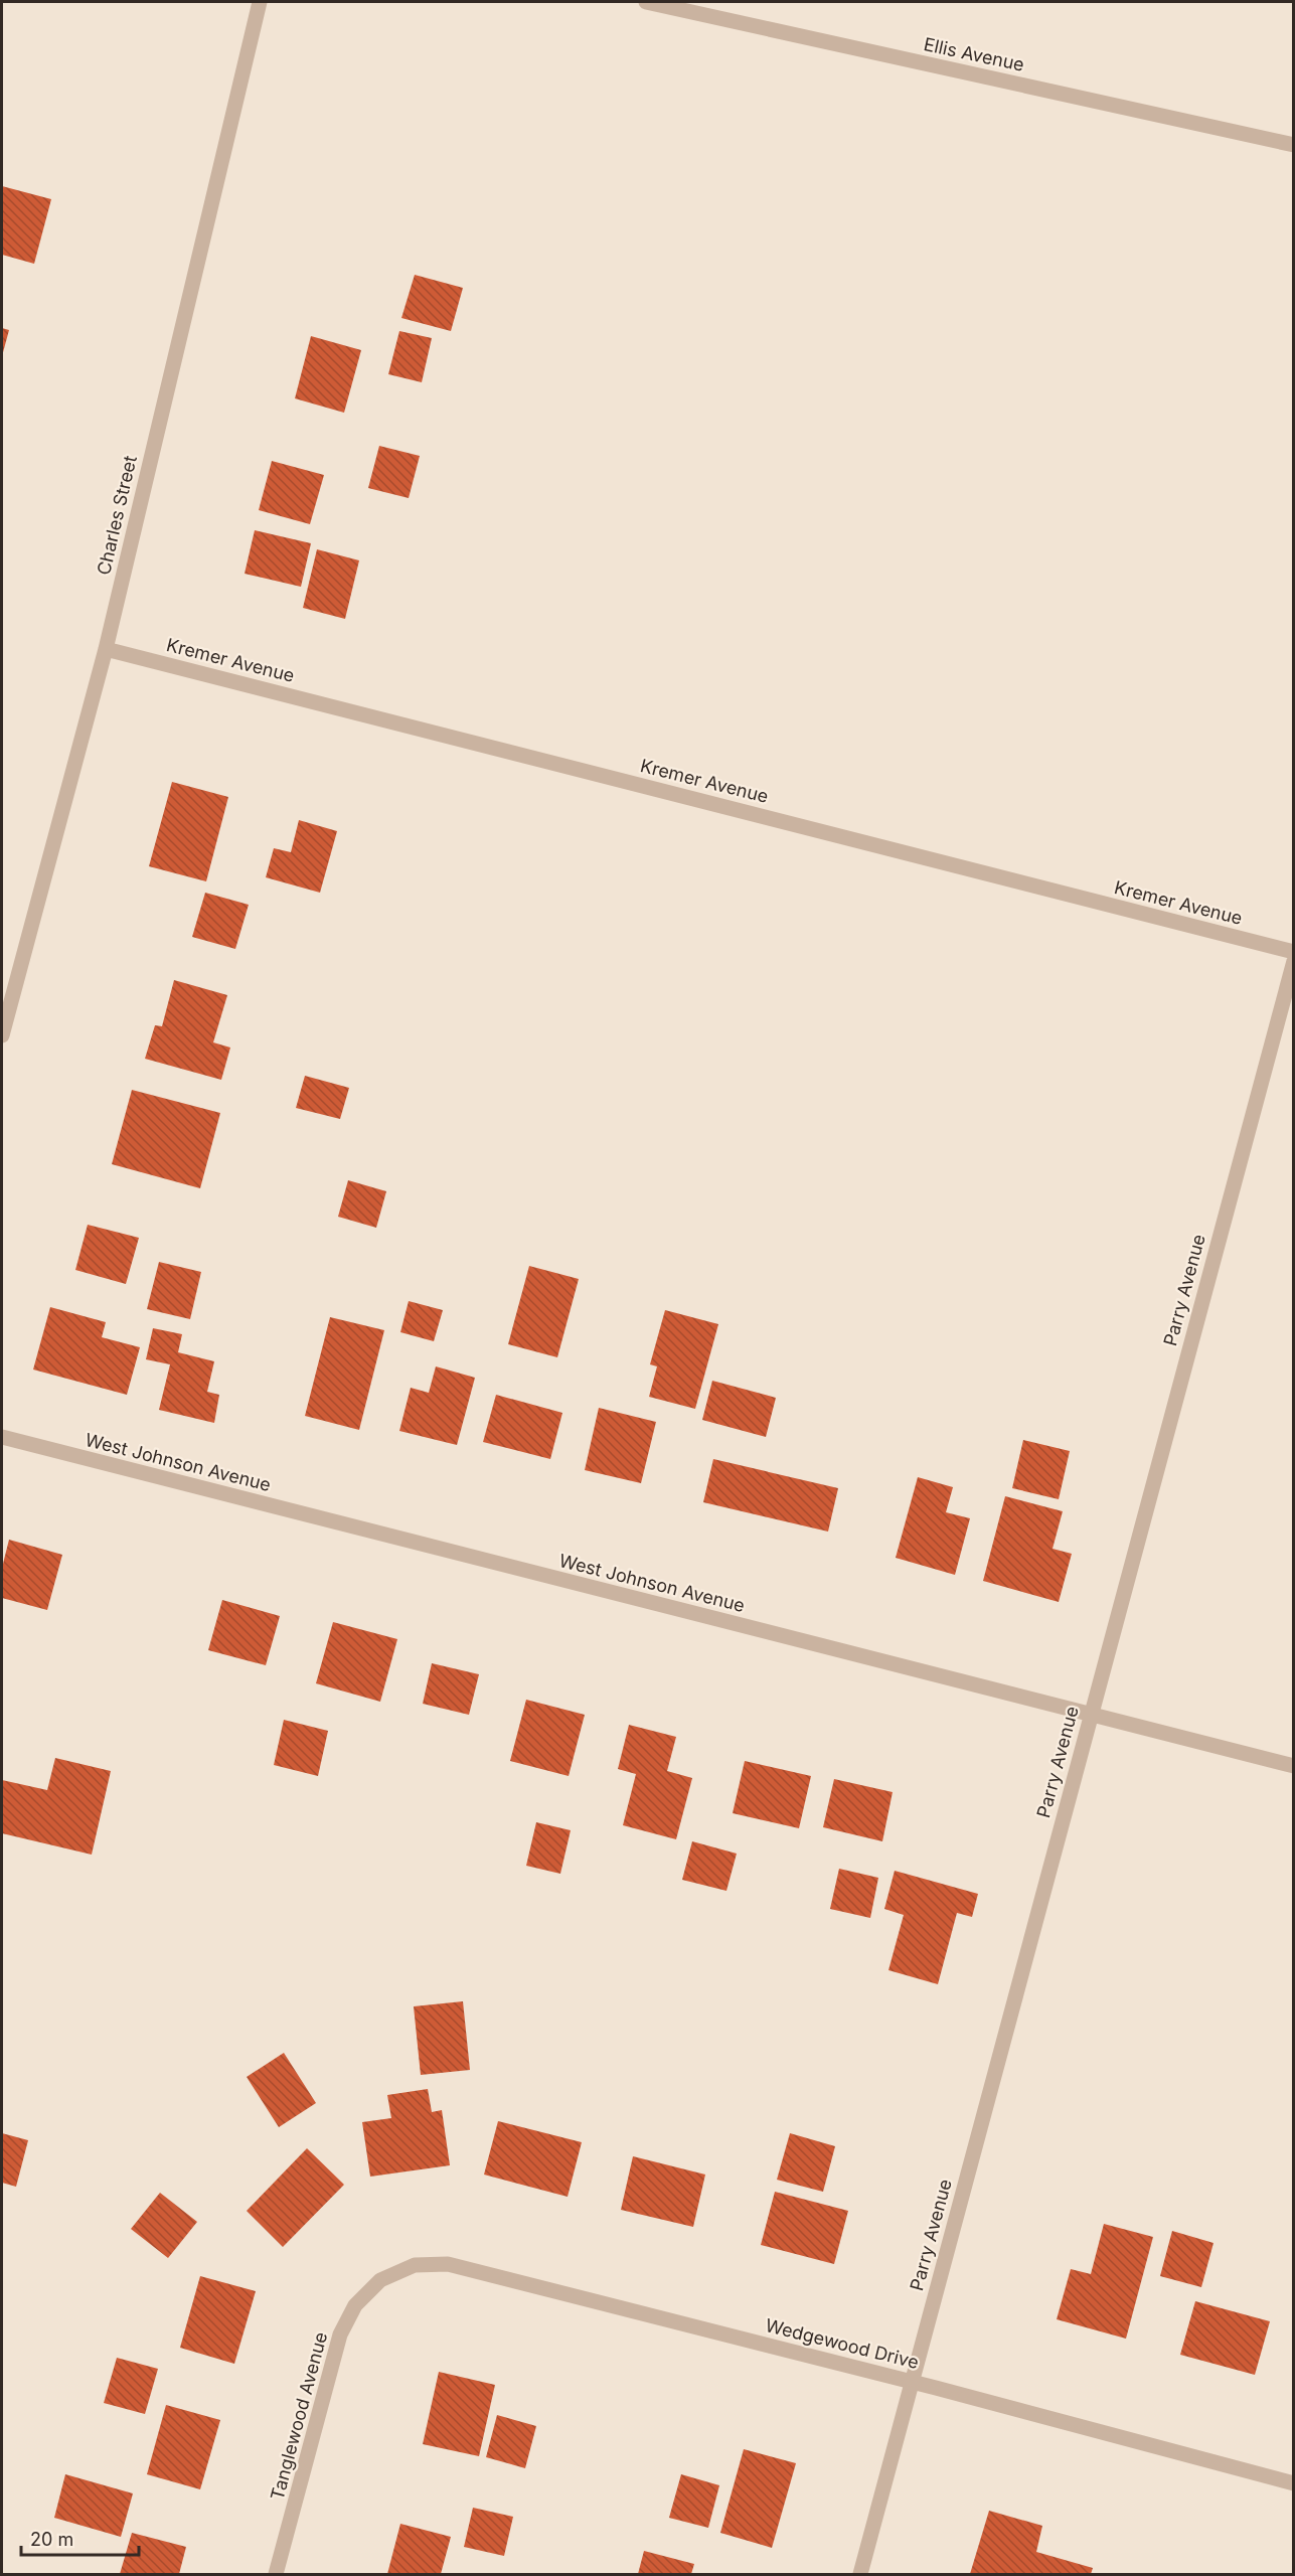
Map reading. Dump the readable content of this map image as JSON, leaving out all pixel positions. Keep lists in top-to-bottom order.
{
  "streets": {
    "street": [
      "Ellis Avenue",
      "Charles Street",
      "Kremer Avenue",
      "Parry Avenue",
      "West Johnson Avenue",
      "Wedgewood Drive",
      "Tanglewood Avenue"
    ]
  },
  "crossings": [
    ["Charles Street", "Kremer Avenue"],
    ["Parry Avenue", "West Johnson Avenue"],
    ["Parry Avenue", "Wedgewood Drive"],
    ["Wedgewood Drive", "Tanglewood Avenue"]
  ],
  "scale_bar": "20 m"
}
